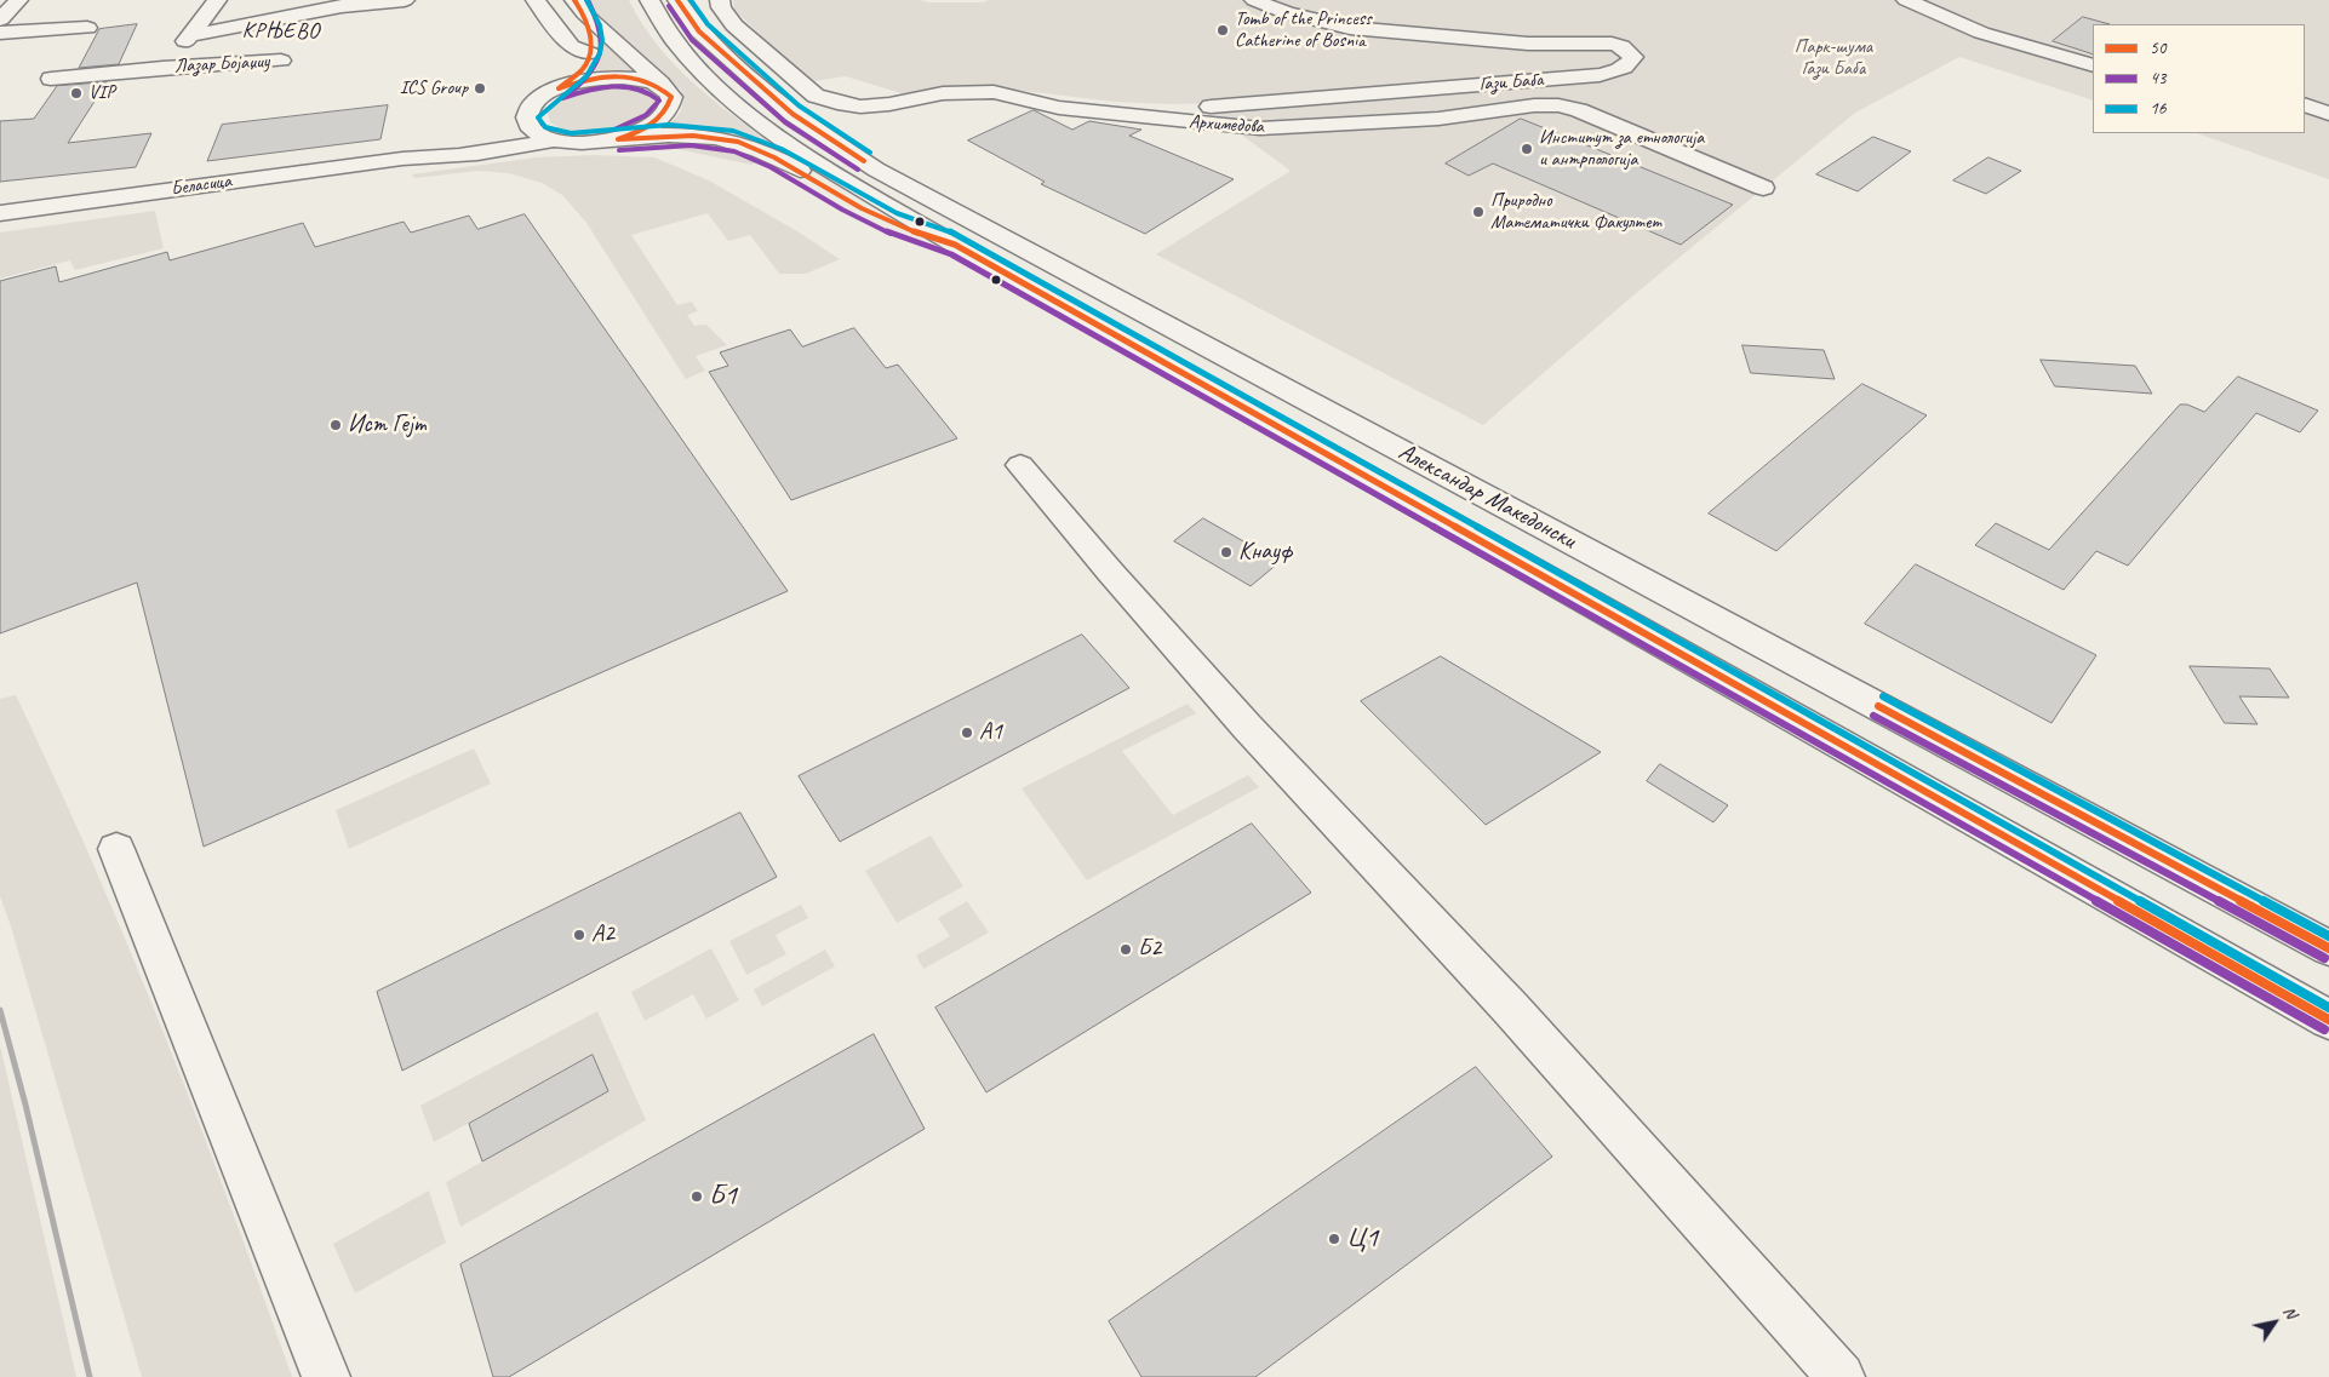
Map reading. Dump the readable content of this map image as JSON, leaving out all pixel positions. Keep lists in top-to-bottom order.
{
  "streets": {
    "street": [
      "Лазар Бојаџиу",
      "Гази Баба",
      "Архимедова",
      "Беласица",
      "Александар Македонски"
    ]
  },
  "crossings": [
    ["Гази Баба", "Архимедова"]
  ],
  "districts": ["КРЊЕВО"],
  "parks": ["Парк-шума Гази Баба"],
  "places": [
    "Tomb of the Princess Catherine of Bosnia",
    "ICS Group",
    "VIP",
    "Институт за етнологија и антрпологија",
    "Природно Математички Факултет",
    "Ист Гејт",
    "Кнауф",
    "А1",
    "А2",
    "Б2",
    "Б1",
    "Ц1"
  ],
  "lines": ["transit line 50", "transit line 43", "transit line 16"],
  "legend": ["50", "43", "16"],
  "north": "top right"
}
